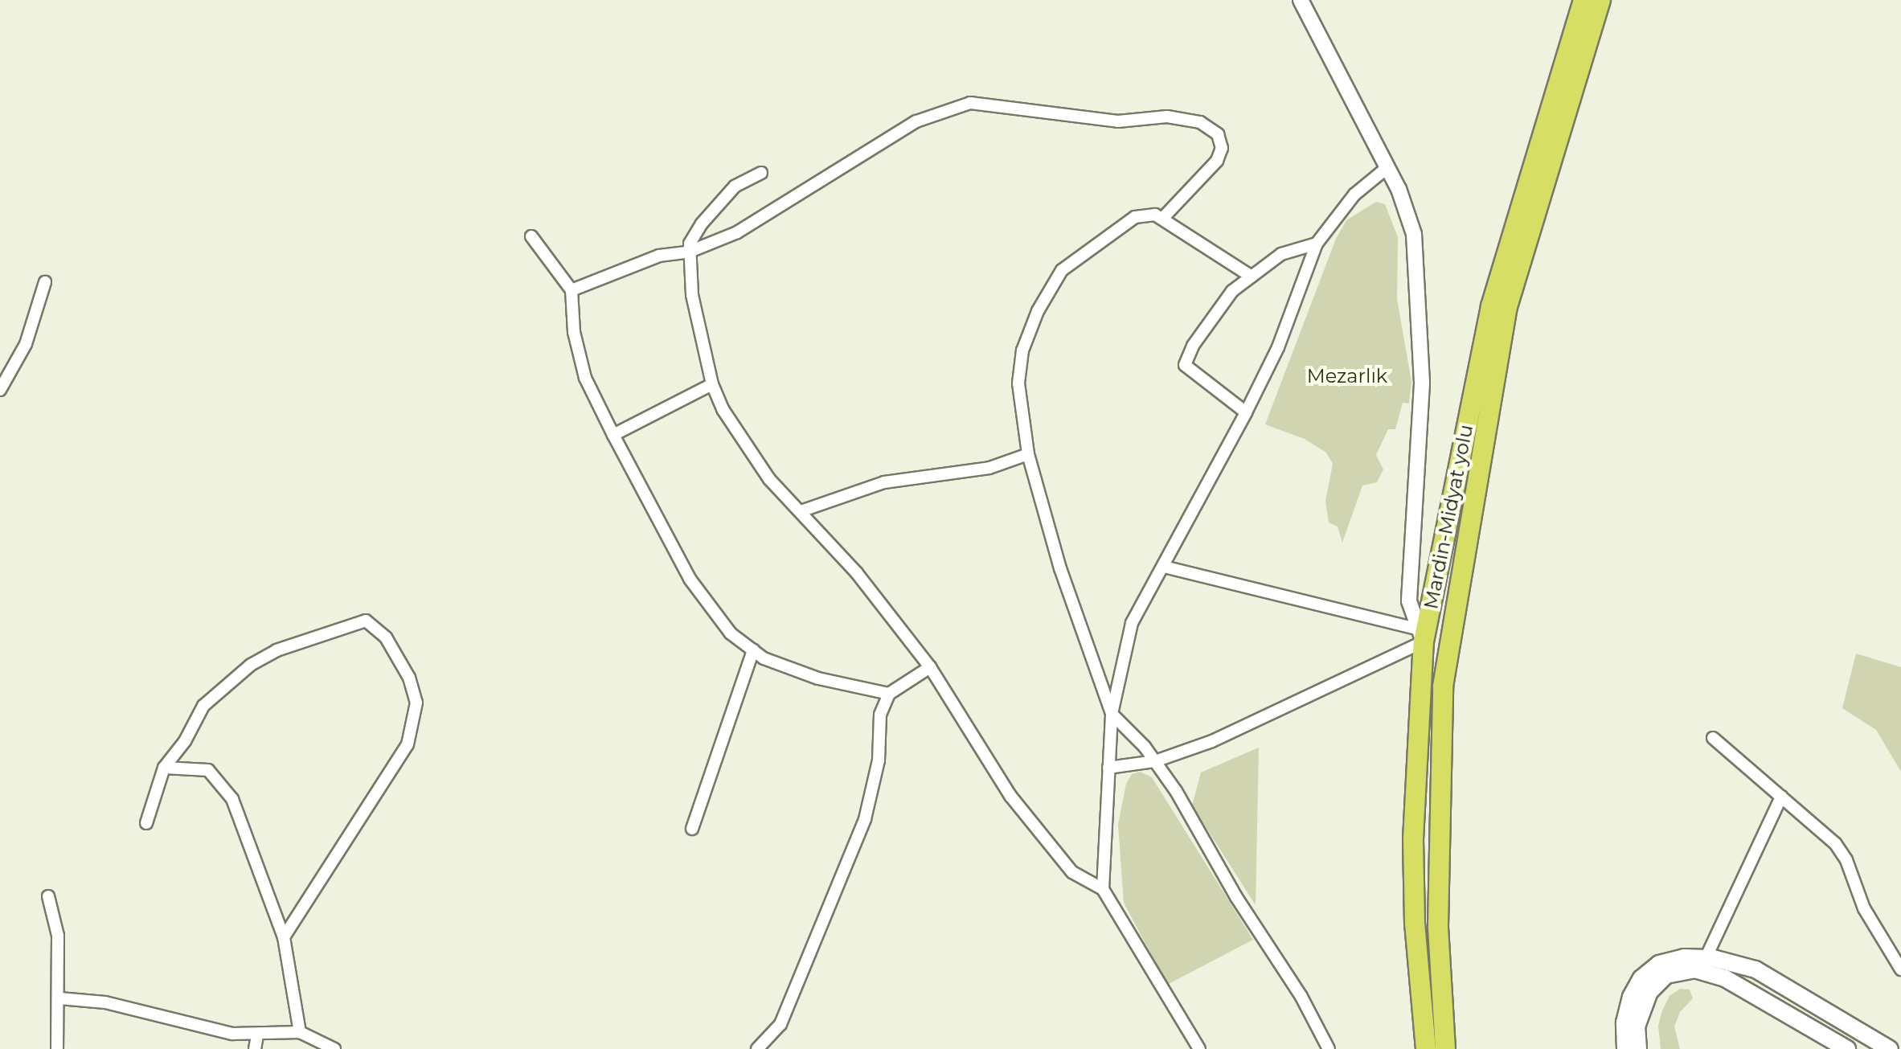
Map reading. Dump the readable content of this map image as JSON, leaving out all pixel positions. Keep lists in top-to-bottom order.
{
  "streets": {
    "highway": ["Mardin-Midyat yolu"]
  },
  "parks": ["Mezarlık"]
}
